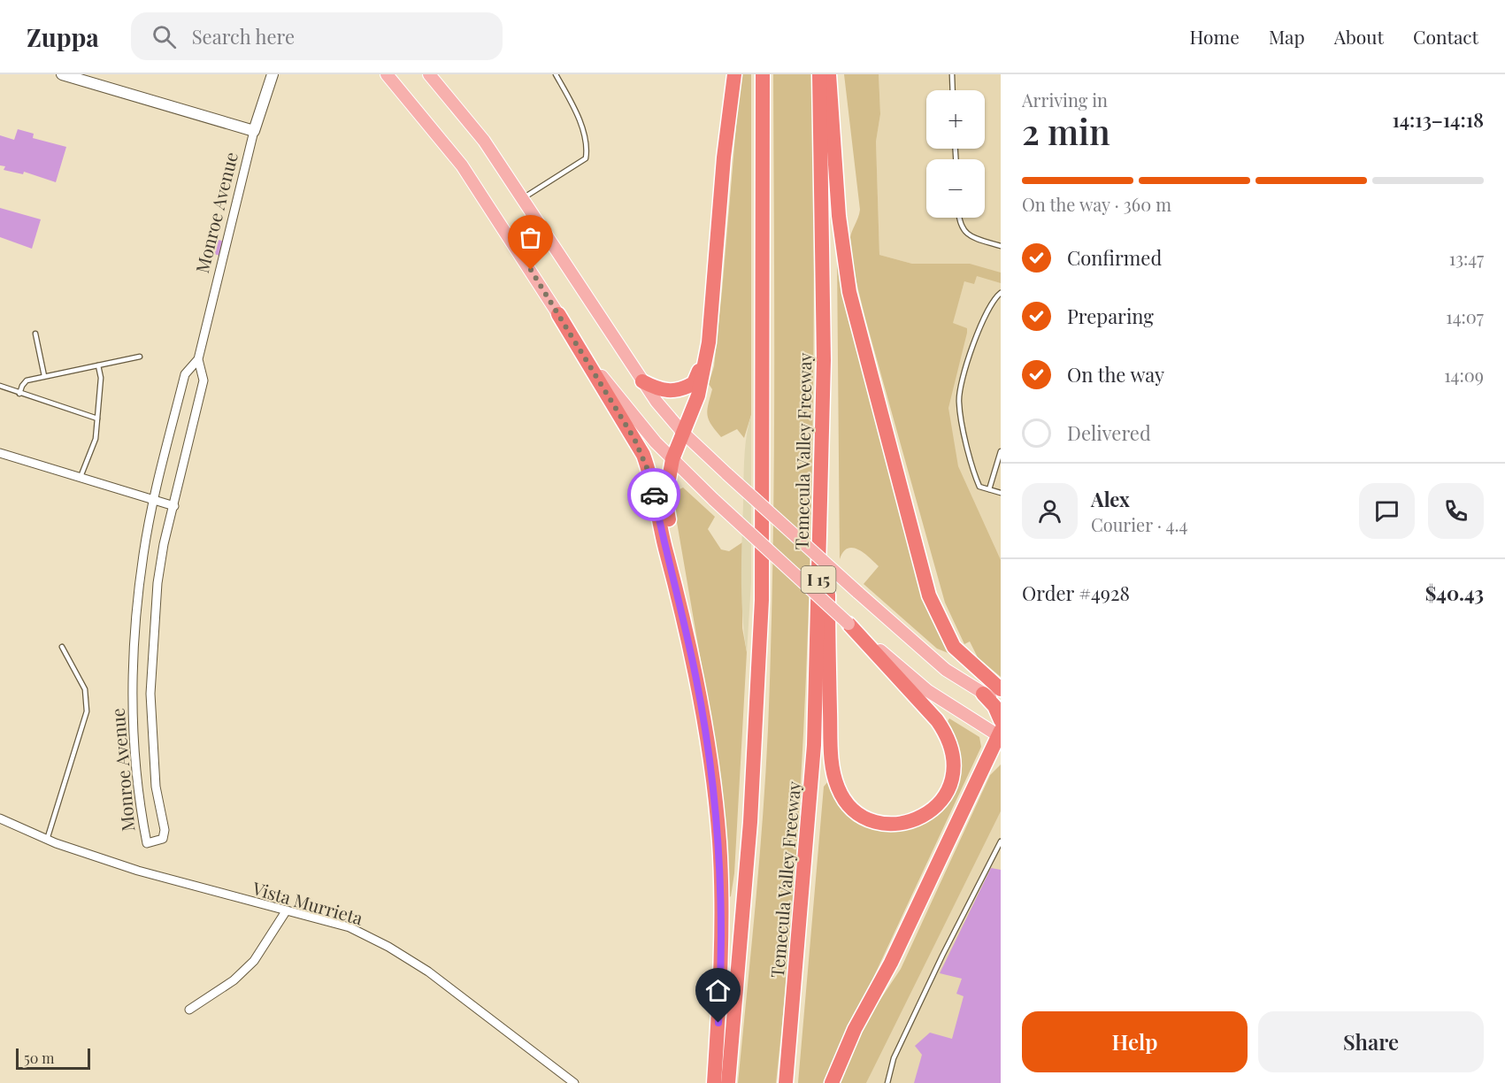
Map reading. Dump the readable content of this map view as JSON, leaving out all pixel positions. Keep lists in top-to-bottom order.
{
  "streets": {
    "highway": ["Temecula Valley Freeway", "I 15"],
    "street": ["Monroe Avenue", "Vista Murrieta"]
  },
  "scale_bar": "50 m",
  "page": {
    "header": "Zuppa",
    "search": "Search here",
    "nav": [
      "Home",
      "Map",
      "About",
      "Contact"
    ],
    "heading": ["2 min", "Arriving in", "14:13–14:18"],
    "panel": [
      "Alex",
      "Courier · 4.4",
      "Order #4928",
      "$40.43"
    ],
    "map_buttons": ["+", "−"],
    "bar": "On the way · 360 m",
    "list": [
      ["Confirmed", "13:47"],
      ["Preparing", "14:07"],
      ["On the way", "14:09"],
      "Delivered"
    ],
    "buttons": ["Help", "Share"],
    "scale": "50 m"
  }
}
